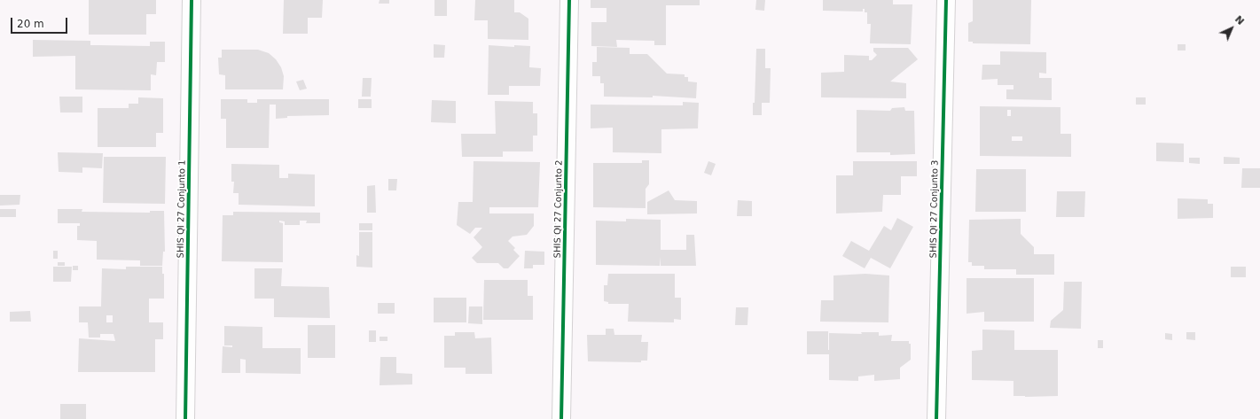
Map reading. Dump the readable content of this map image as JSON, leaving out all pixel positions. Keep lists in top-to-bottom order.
{
  "streets": {
    "street": ["SHIS QI 27 Conjunto 1", "SHIS QI 27 Conjunto 2", "SHIS QI 27 Conjunto 3"]
  },
  "scale_bar": "20 m",
  "north": "top right"
}
